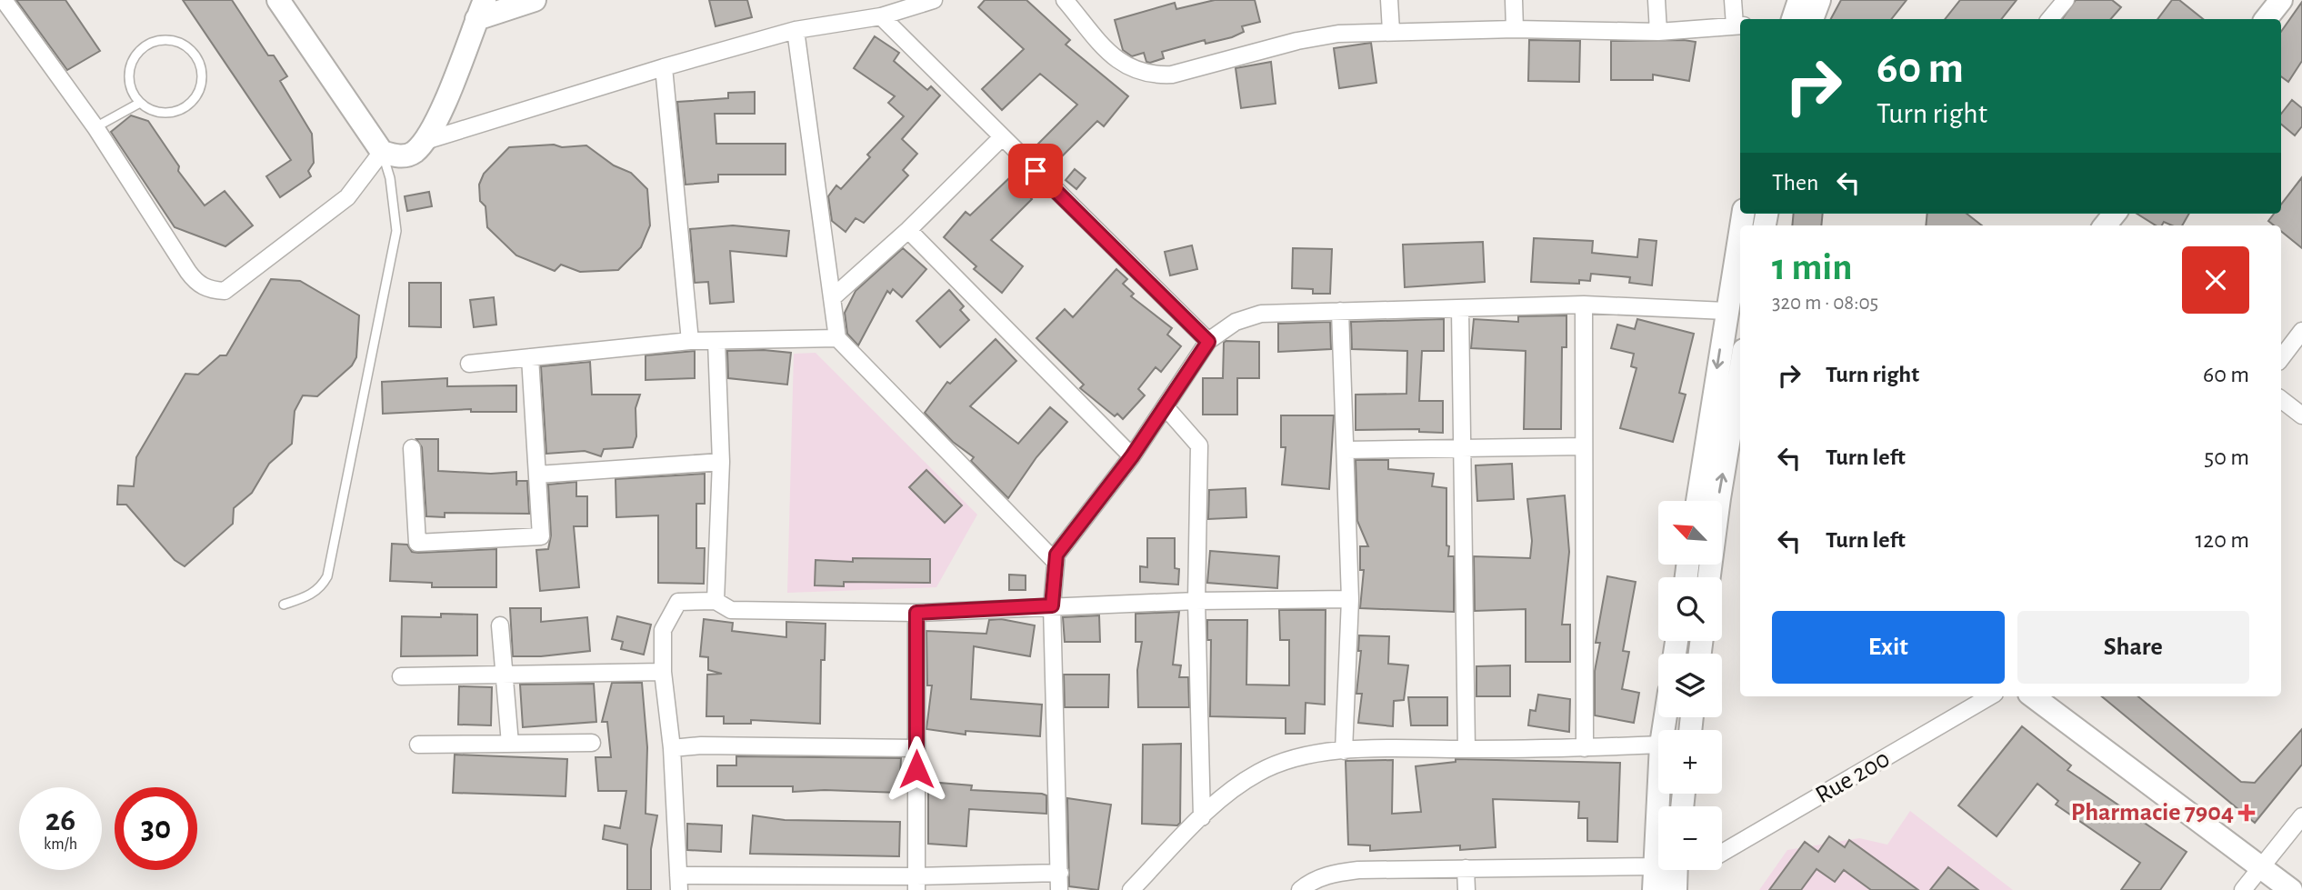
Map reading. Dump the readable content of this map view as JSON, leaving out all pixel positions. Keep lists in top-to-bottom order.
{
  "streets": {
    "street": ["Rue 200"]
  },
  "places": {
    "health": ["Pharmacie 7904"]
  },
  "north": "top left",
  "page": {
    "turn": ["60 m", "Turn right"],
    "then": "Then",
    "heading": ["1 min", "320 m · 08:05"],
    "list": [
      {
        "name": "Turn right",
        "value": "60 m"
      },
      {
        "name": "Turn left",
        "value": "50 m"
      },
      {
        "name": "Turn left",
        "value": "120 m"
      }
    ],
    "map_buttons": ["+", "−"],
    "buttons": ["Exit", "Share"],
    "speed": "26 km/h",
    "limit": "30"
  }
}
